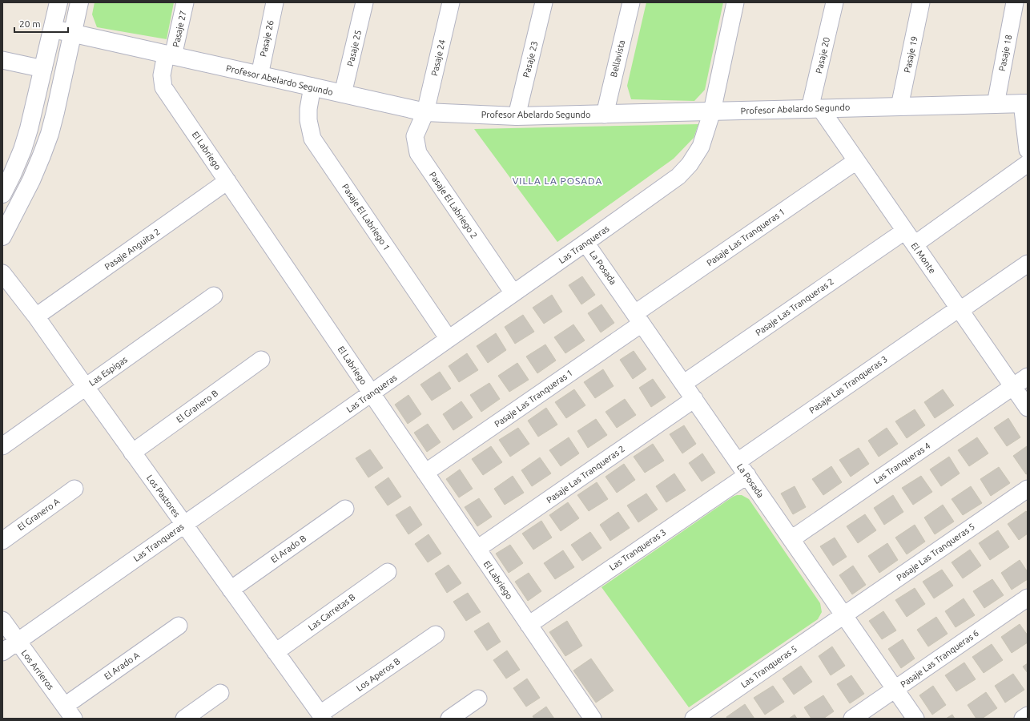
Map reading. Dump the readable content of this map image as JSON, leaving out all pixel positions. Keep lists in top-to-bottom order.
{
  "streets": {
    "street": [
      "Pasaje 27",
      "Pasaje 26",
      "Pasaje 25",
      "Pasaje 18",
      "Pasaje 19",
      "Pasaje 20",
      "Pasaje 24",
      "Bellavista",
      "Pasaje 23",
      "Profesor Abelardo Segundo",
      "El Labriego",
      "Pasaje El Labriego 2",
      "Pasaje El Labriego 1",
      "Pasaje Las Tranqueras 1",
      "Las Tranqueras",
      "Pasaje Anguita 2",
      "El Monte",
      "La Posada",
      "Pasaje Las Tranqueras 2",
      "Las Espigas",
      "Pasaje Las Tranqueras 3",
      "El Granero B",
      "Las Tranqueras 4",
      "Los Pastores",
      "El Granero A",
      "El Arado B",
      "Las Tranqueras 3",
      "Pasaje Las Tranqueras 5",
      "Las Carretas B",
      "Pasaje Las Tranqueras 6",
      "El Arado A",
      "Las Tranqueras 5",
      "Los Arrieros",
      "Los Aperos B"
    ]
  },
  "crossings": [
    ["Pasaje 27", "Profesor Abelardo Segundo"],
    ["Pasaje 27", "El Labriego"],
    ["Pasaje 26", "Profesor Abelardo Segundo"],
    ["Pasaje 25", "Profesor Abelardo Segundo"],
    ["Pasaje 18", "Profesor Abelardo Segundo"],
    ["Pasaje 19", "Profesor Abelardo Segundo"],
    ["Pasaje 20", "Profesor Abelardo Segundo"],
    ["Pasaje 20", "El Monte"],
    ["Pasaje 24", "Profesor Abelardo Segundo"],
    ["Pasaje 24", "Pasaje El Labriego 2"],
    ["Bellavista", "Profesor Abelardo Segundo"],
    ["Pasaje 23", "Profesor Abelardo Segundo"],
    ["Profesor Abelardo Segundo", "El Labriego"],
    ["Profesor Abelardo Segundo", "Pasaje El Labriego 2"],
    ["Profesor Abelardo Segundo", "Pasaje El Labriego 1"],
    ["Profesor Abelardo Segundo", "Las Tranqueras"],
    ["Profesor Abelardo Segundo", "El Monte"],
    ["El Labriego", "Pasaje Las Tranqueras 1"],
    ["El Labriego", "Las Tranqueras"],
    ["El Labriego", "Pasaje Anguita 2"],
    ["El Labriego", "Pasaje Las Tranqueras 2"],
    ["El Labriego", "Las Tranqueras 3"],
    ["Pasaje El Labriego 2", "Las Tranqueras"],
    ["Pasaje El Labriego 1", "Las Tranqueras"],
    ["Pasaje Las Tranqueras 1", "El Monte"],
    ["Pasaje Las Tranqueras 1", "La Posada"],
    ["Las Tranqueras", "La Posada"],
    ["Las Tranqueras", "Los Pastores"],
    ["Las Tranqueras", "Los Arrieros"],
    ["Pasaje Anguita 2", "Los Pastores"],
    ["El Monte", "Pasaje Las Tranqueras 2"],
    ["El Monte", "Pasaje Las Tranqueras 3"],
    ["El Monte", "Las Tranqueras 4"],
    ["La Posada", "Pasaje Las Tranqueras 2"],
    ["La Posada", "Pasaje Las Tranqueras 3"],
    ["La Posada", "Las Tranqueras 4"],
    ["La Posada", "Las Tranqueras 3"],
    ["La Posada", "Pasaje Las Tranqueras 5"],
    ["La Posada", "Pasaje Las Tranqueras 6"],
    ["La Posada", "Las Tranqueras 5"],
    ["Las Espigas", "Los Pastores"],
    ["El Granero B", "Los Pastores"],
    ["Los Pastores", "El Arado B"],
    ["Los Pastores", "Las Carretas B"],
    ["Los Pastores", "Los Aperos B"],
    ["Pasaje Las Tranqueras 5", "Las Tranqueras 5"],
    ["El Arado A", "Los Arrieros"]
  ],
  "districts": ["VILLA LA POSADA"],
  "scale_bar": "20 m"
}
